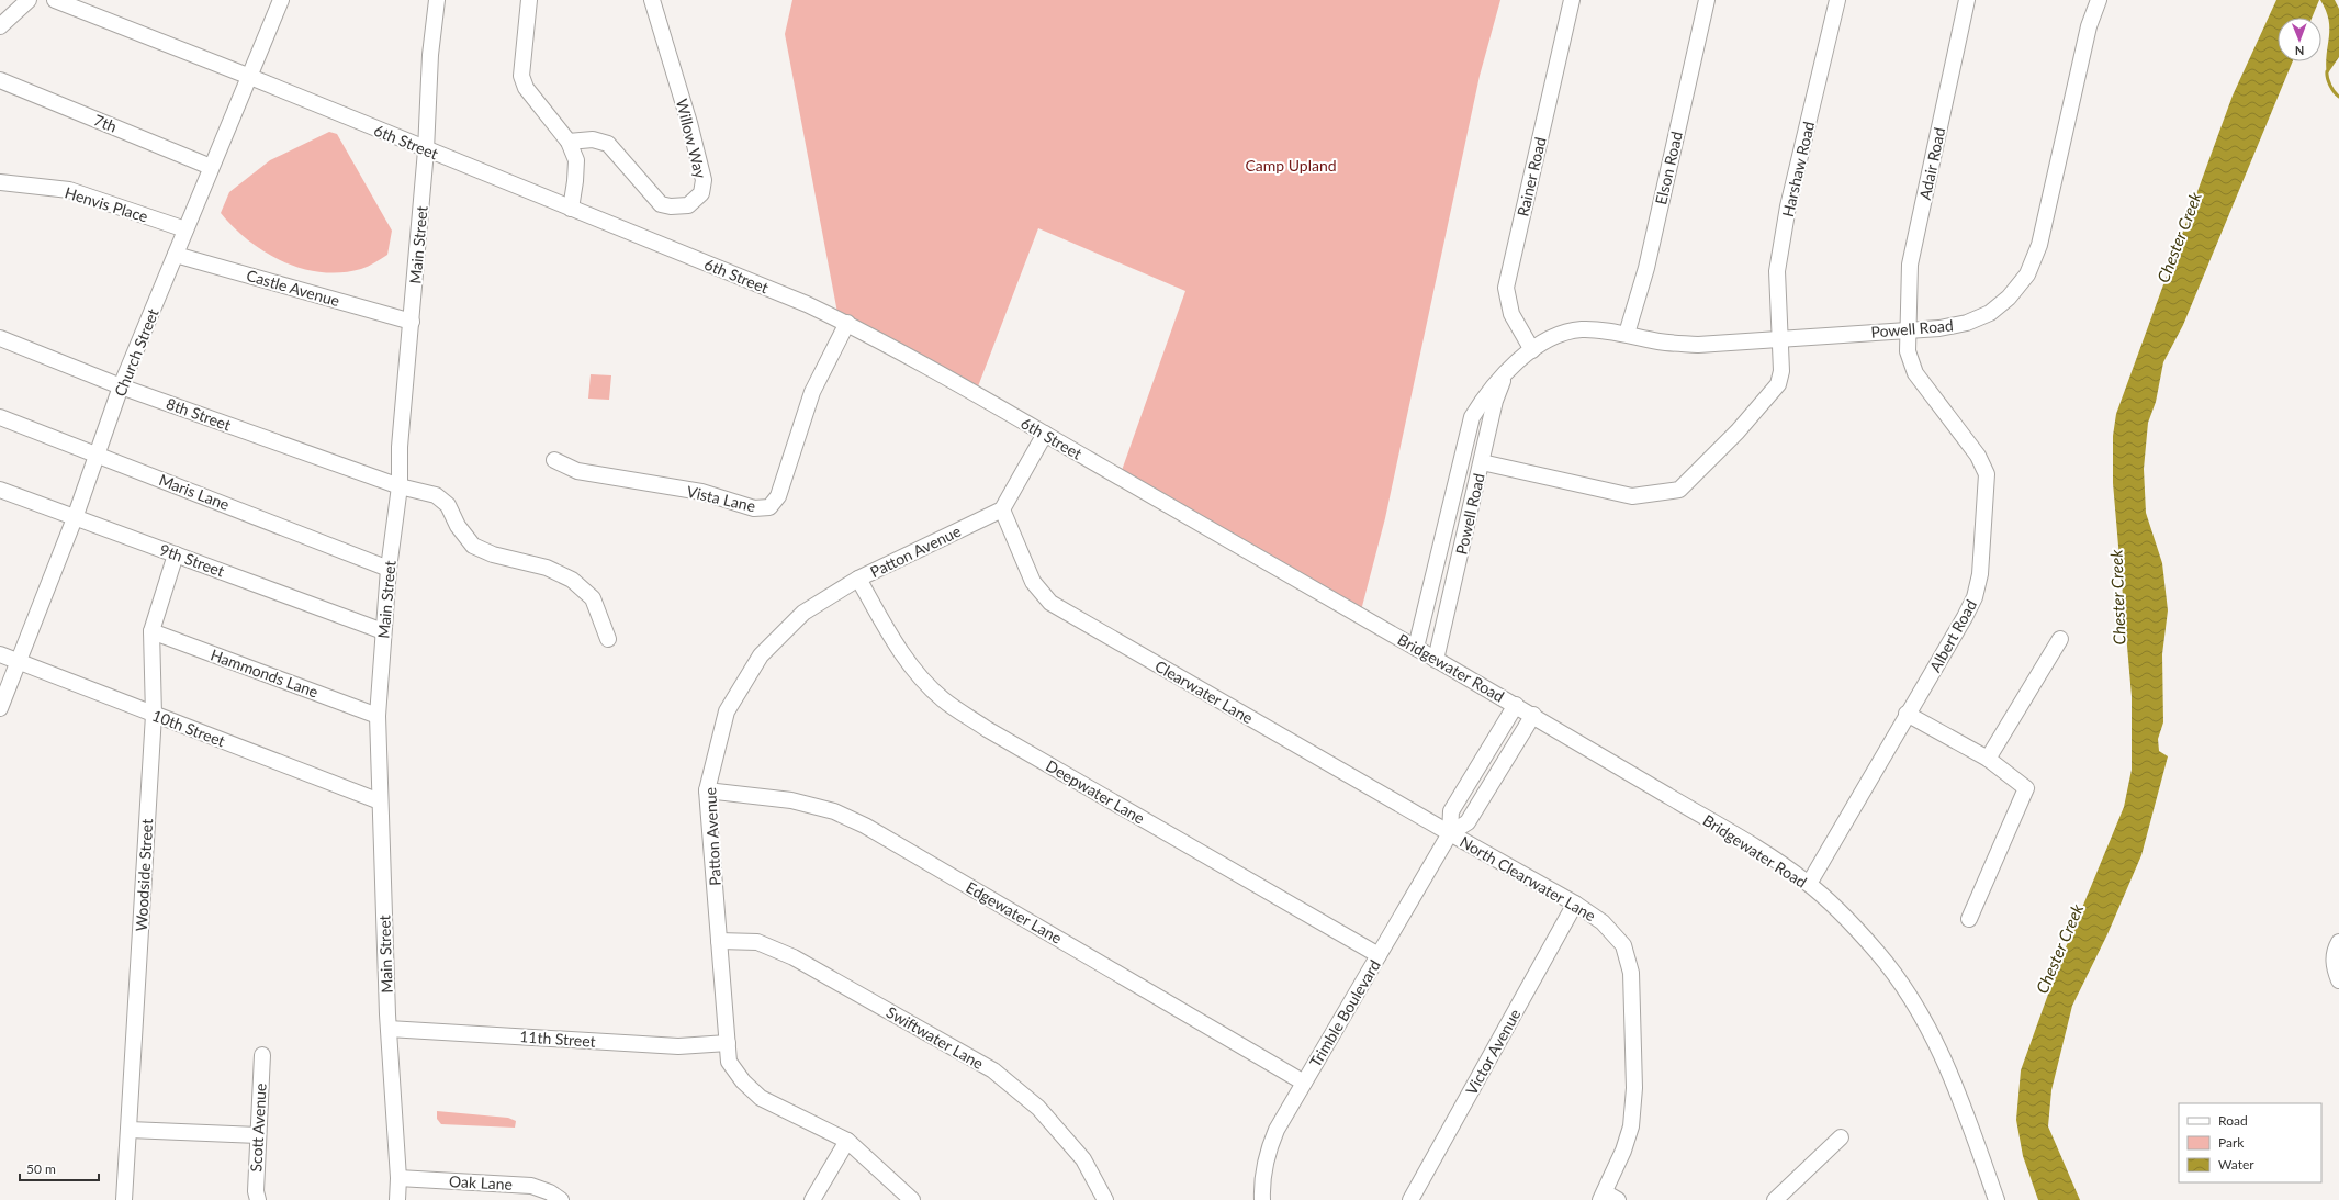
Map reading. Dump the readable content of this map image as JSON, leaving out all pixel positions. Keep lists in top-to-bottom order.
{
  "streets": {
    "street": [
      "7th",
      "Willow Way",
      "6th Street",
      "Adair Road",
      "Elson Road",
      "Harshaw Road",
      "Rainer Road",
      "Henvis Place",
      "Main Street",
      "Castle Avenue",
      "Powell Road",
      "Church Street",
      "8th Street",
      "Maris Lane",
      "Vista Lane",
      "Patton Avenue",
      "9th Street",
      "Albert Road",
      "Bridgewater Road",
      "Hammonds Lane",
      "Clearwater Lane",
      "10th Street",
      "Deepwater Lane",
      "Woodside Street",
      "North Clearwater Lane",
      "Edgewater Lane",
      "Trimble Boulevard",
      "Swiftwater Lane",
      "11th Street",
      "Victor Avenue",
      "Scott Avenue",
      "Oak Lane"
    ]
  },
  "crossings": [
    ["7th", "Church Street"],
    ["6th Street", "Main Street"],
    ["6th Street", "Church Street"],
    ["6th Street", "Vista Lane"],
    ["6th Street", "Bridgewater Road"],
    ["Adair Road", "Powell Road"],
    ["Adair Road", "Albert Road"],
    ["Elson Road", "Powell Road"],
    ["Harshaw Road", "Powell Road"],
    ["Rainer Road", "Powell Road"],
    ["Henvis Place", "Church Street"],
    ["Main Street", "Castle Avenue"],
    ["Main Street", "8th Street"],
    ["Main Street", "Maris Lane"],
    ["Main Street", "9th Street"],
    ["Main Street", "Hammonds Lane"],
    ["Main Street", "10th Street"],
    ["Main Street", "11th Street"],
    ["Main Street", "Oak Lane"],
    ["Castle Avenue", "Church Street"],
    ["Powell Road", "Albert Road"],
    ["Powell Road", "Bridgewater Road"],
    ["Church Street", "8th Street"],
    ["Church Street", "Maris Lane"],
    ["Church Street", "9th Street"],
    ["Church Street", "10th Street"],
    ["Patton Avenue", "Clearwater Lane"],
    ["Patton Avenue", "Deepwater Lane"],
    ["Patton Avenue", "Edgewater Lane"],
    ["Patton Avenue", "Swiftwater Lane"],
    ["Patton Avenue", "11th Street"],
    ["9th Street", "Woodside Street"],
    ["Albert Road", "Bridgewater Road"],
    ["Bridgewater Road", "Trimble Boulevard"],
    ["Hammonds Lane", "Woodside Street"],
    ["Clearwater Lane", "North Clearwater Lane"],
    ["Clearwater Lane", "Trimble Boulevard"],
    ["10th Street", "Woodside Street"],
    ["Deepwater Lane", "Trimble Boulevard"],
    ["North Clearwater Lane", "Trimble Boulevard"],
    ["North Clearwater Lane", "Victor Avenue"],
    ["Edgewater Lane", "Trimble Boulevard"]
  ],
  "water": ["Chester Creek"],
  "parks": ["Camp Upland"],
  "legend": ["Road", "Park", "Water"],
  "scale_bar": "50 m",
  "north": "bottom"
}
